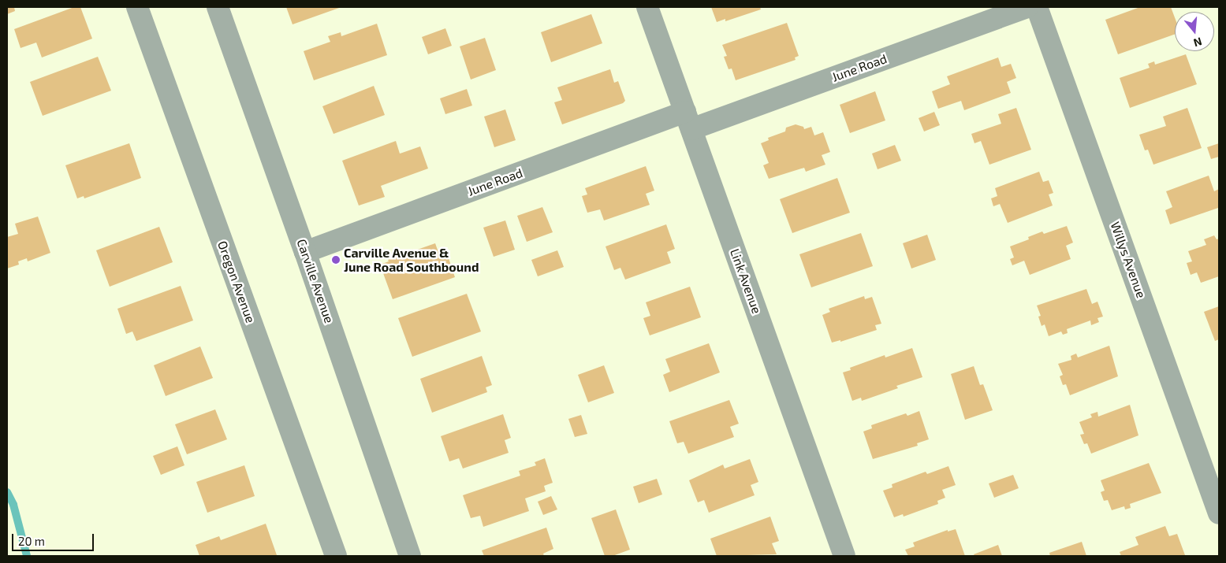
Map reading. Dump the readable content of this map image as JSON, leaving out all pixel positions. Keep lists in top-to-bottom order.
{
  "streets": {
    "street": [
      "June Road",
      "Willys Avenue",
      "Carville Avenue",
      "Link Avenue",
      "Oregon Avenue"
    ]
  },
  "crossings": [
    ["June Road", "Carville Avenue"],
    ["June Road", "Link Avenue"]
  ],
  "places": ["Carville Avenue & June Road Southbound"],
  "scale_bar": "20 m",
  "north": "bottom"
}
